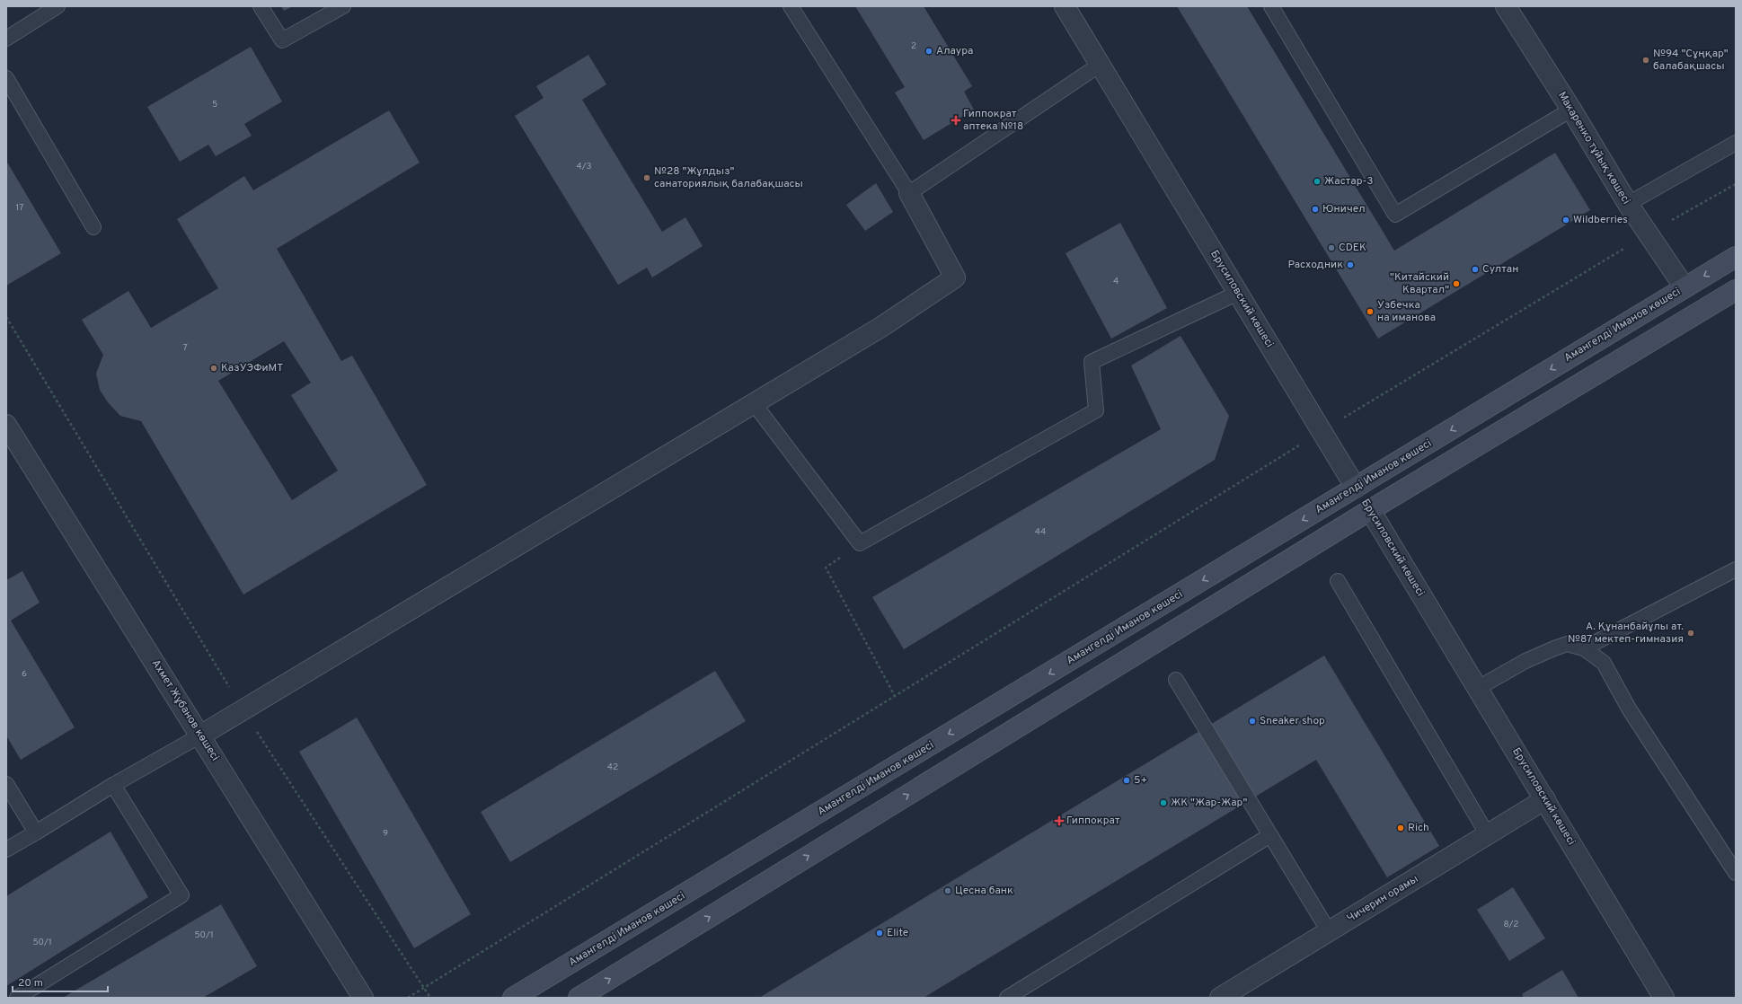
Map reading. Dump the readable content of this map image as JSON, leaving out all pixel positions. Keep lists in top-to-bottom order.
{
  "streets": {
    "main road": ["Брусиловский көшесі", "Амангелді Иманов көшесі"],
    "street": ["Макаренко тұйық көшесі", "Ахмет Жұбанов көшесі", "Чичерин орамы"]
  },
  "crossings": [
    ["Макаренко тұйық көшесі", "Амангелді Иманов көшесі"],
    ["Брусиловский көшесі", "Амангелді Иманов көшесі"],
    ["Брусиловский көшесі", "Чичерин орамы"]
  ],
  "places": {
    "other": [
      "Алаура",
      "№94 \"Сұңқар\" балабақшасы",
      "№28 \"Жұлдыз\" санаториялық балабақшасы",
      "Жастар-3",
      "Юничел",
      "Wildberries",
      "CDEK",
      "Расходник",
      "Султан",
      "\"Китайский Квартал\"",
      "Узбечка на иманова",
      "КазУЭФиМТ",
      "А. Құнанбайұлы ат. №87 мектеп-гимназия",
      "Sneaker shop",
      "5+",
      "ЖК \"Жар-Жар\"",
      "Rich",
      "Цесна банк",
      "Elite"
    ],
    "health": ["Гиппократ аптека №18", "Гиппократ"]
  },
  "house_numbers": [
    "2",
    "5",
    "4/3",
    "17",
    "4",
    "7",
    "44",
    "6",
    "42",
    "9",
    "8/2",
    "50/1",
    "50/1"
  ],
  "scale_bar": "20 m"
}
